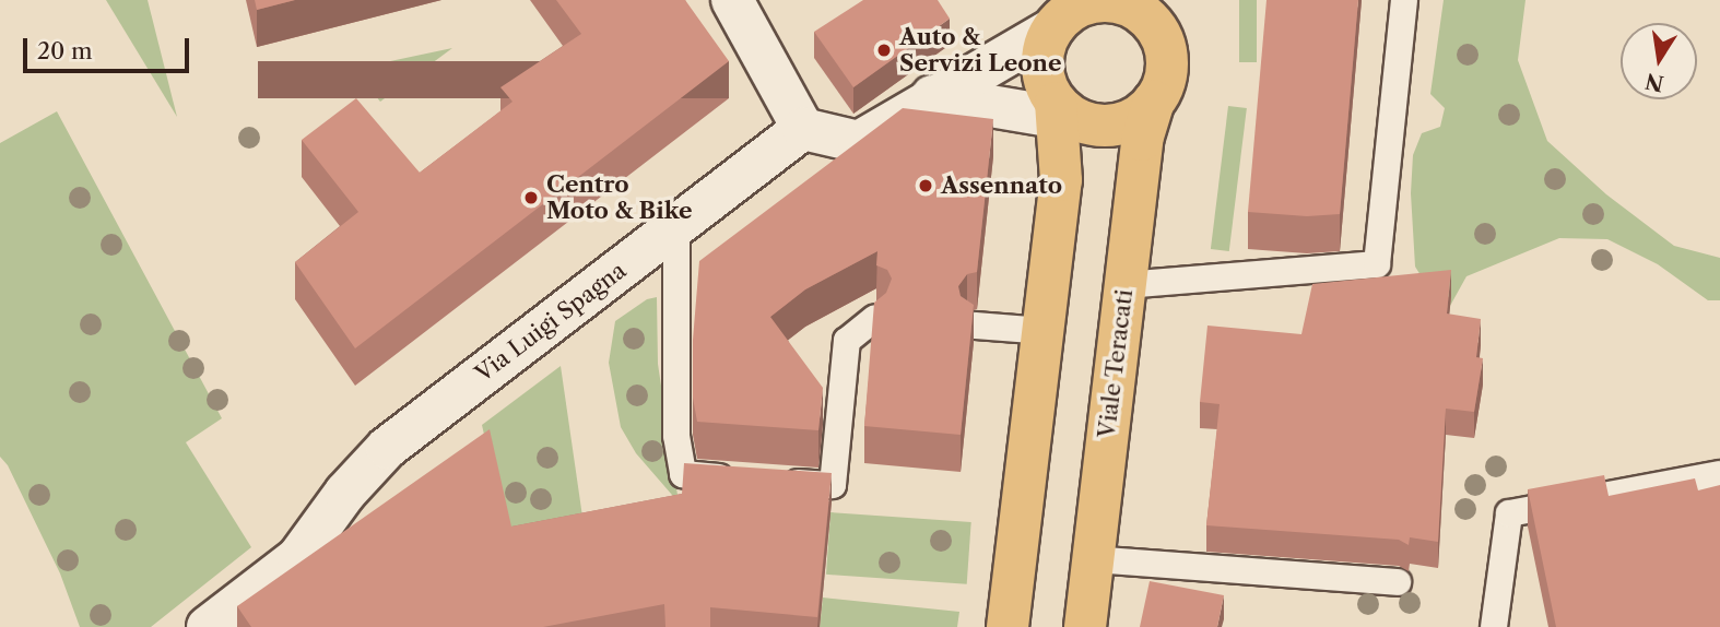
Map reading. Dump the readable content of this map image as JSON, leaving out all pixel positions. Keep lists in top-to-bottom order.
{
  "streets": {
    "main road": ["Viale Teracati"],
    "street": ["Via Luigi Spagna"]
  },
  "places": ["Auto & Servizi Leone", "Assennato", "Centro Moto & Bike"],
  "scale_bar": "20 m",
  "north": "bottom"
}
